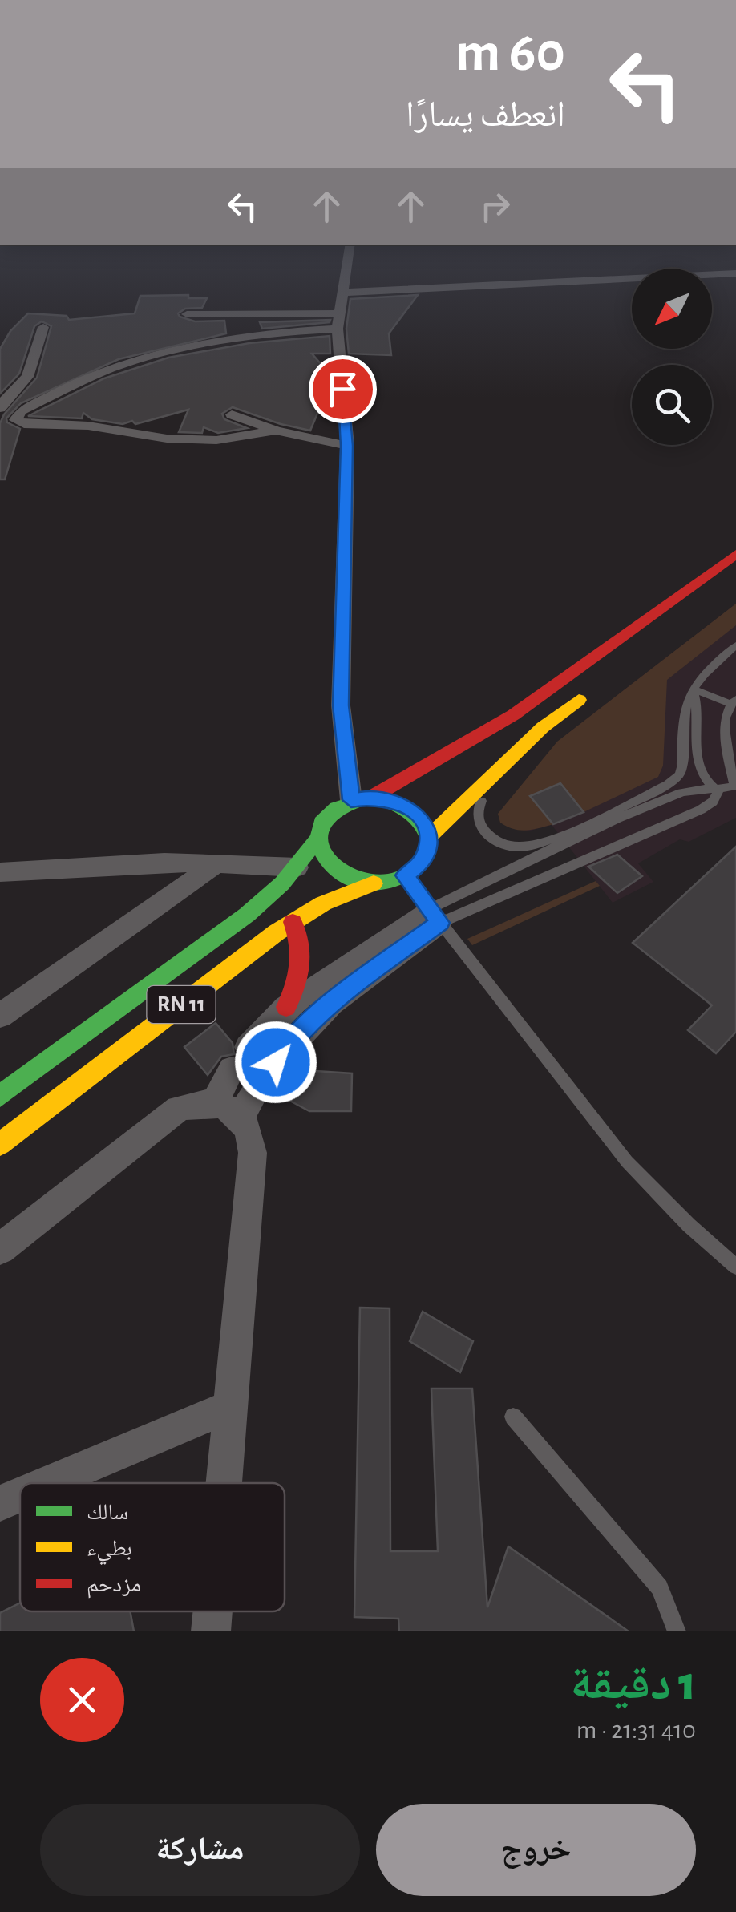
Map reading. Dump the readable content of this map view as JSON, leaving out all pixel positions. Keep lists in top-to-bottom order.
{
  "streets": {
    "highway": ["RN 11"]
  },
  "legend": ["سالك", "بطيء", "مزدحم"],
  "north": "bottom left",
  "page": {
    "turn": ["60 m", "انعطف يسارًا"],
    "heading": ["1 دقيقة", "410 m · 21:31"],
    "buttons": ["خروج", "مشاركة"]
  }
}
